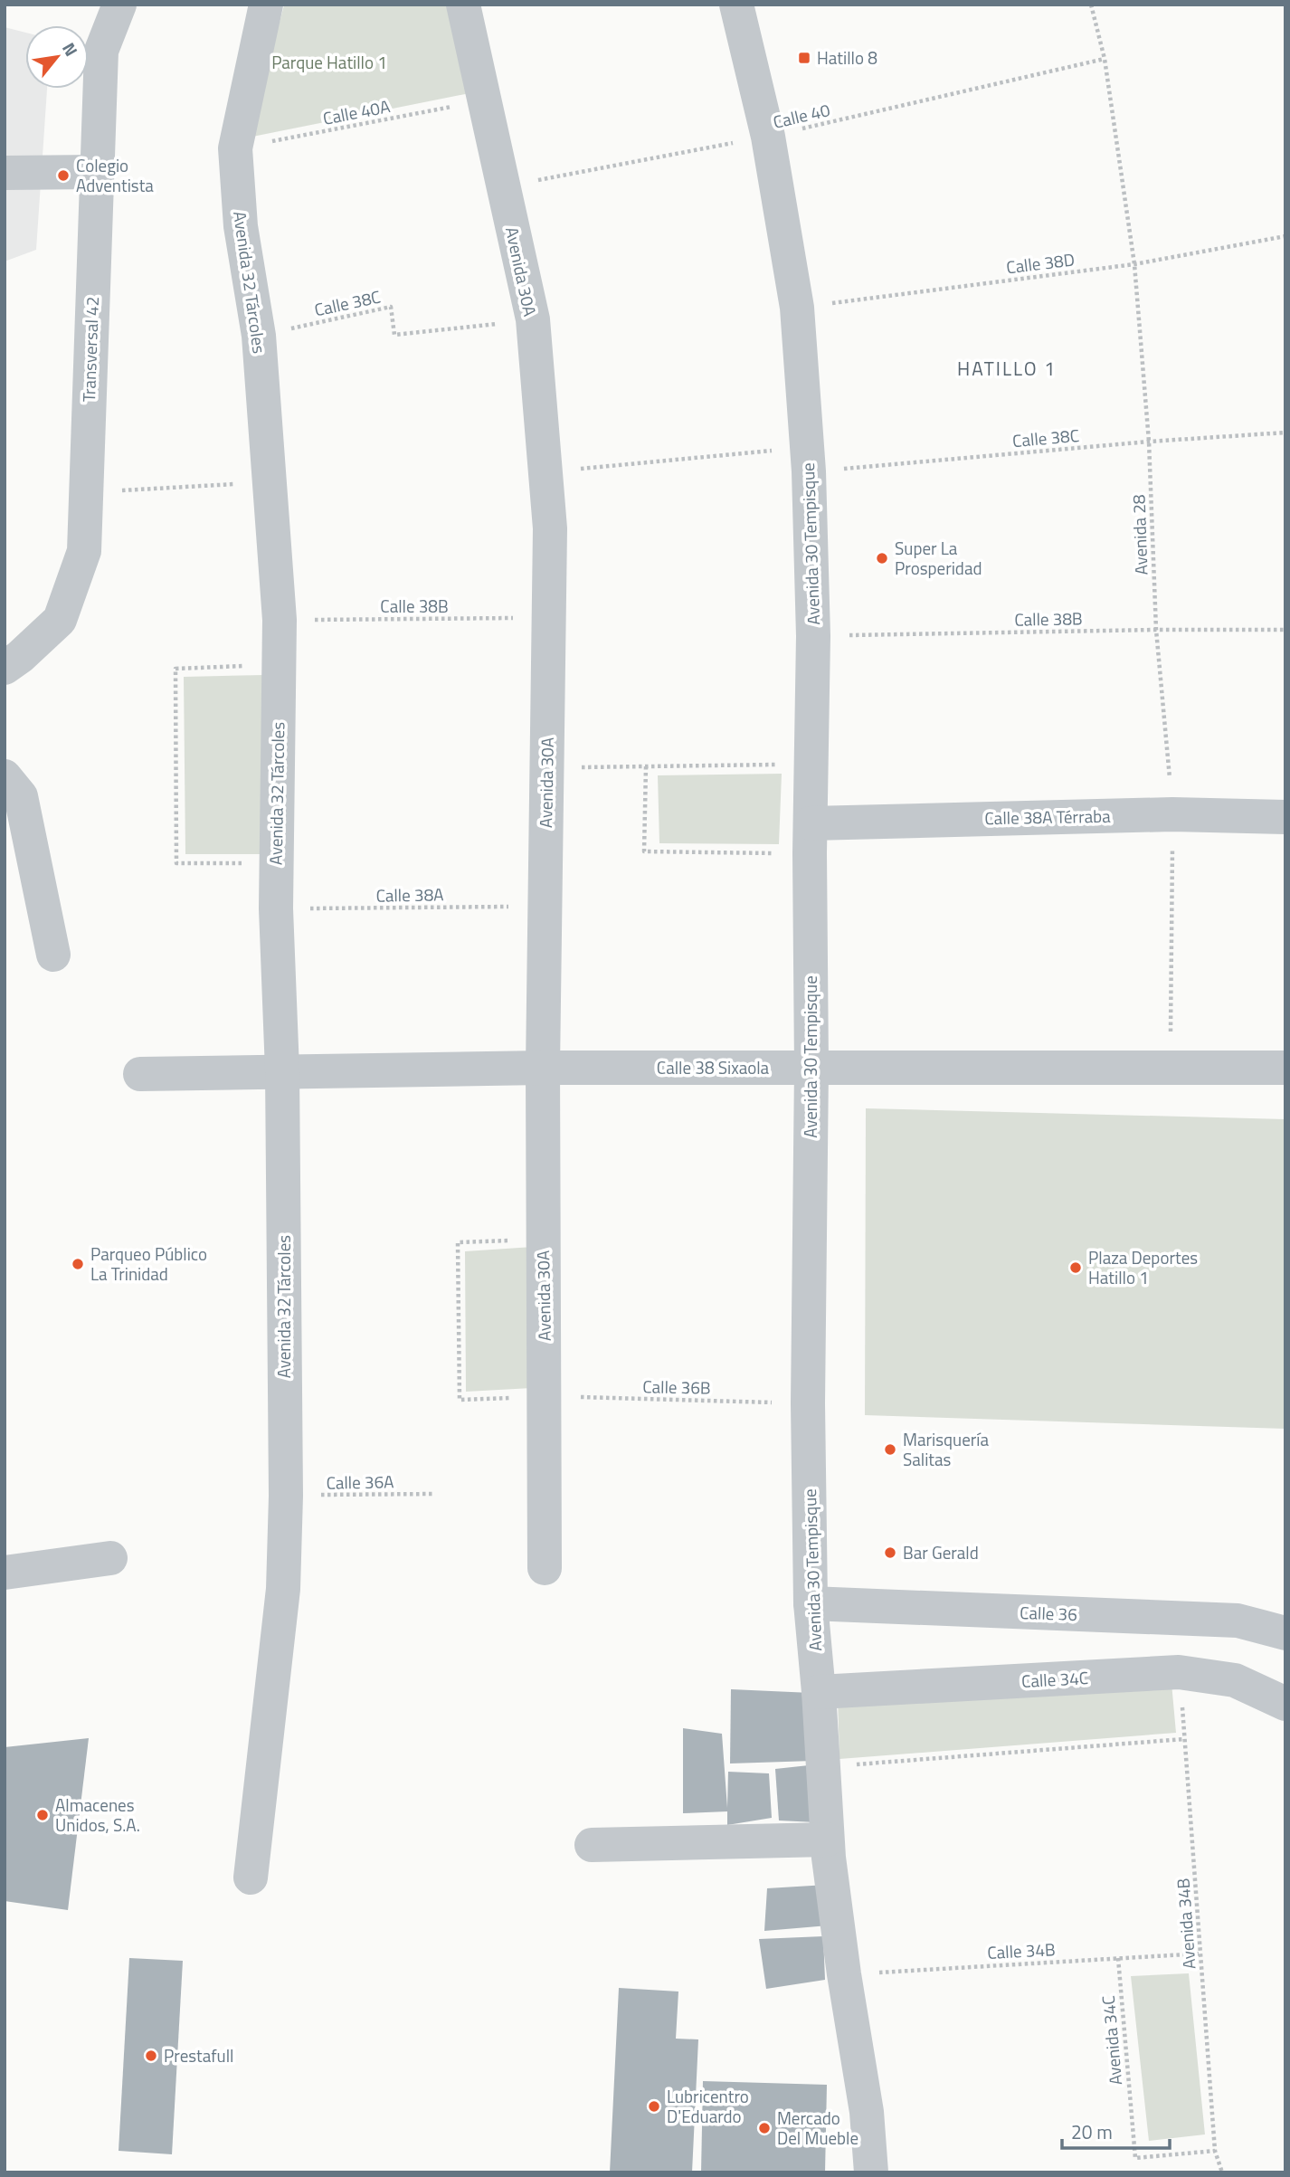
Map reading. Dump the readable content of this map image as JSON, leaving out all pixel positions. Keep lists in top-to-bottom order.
{
  "streets": {
    "street": [
      "Avenida 30A",
      "Avenida 32 Tárcoles",
      "Transversal 42",
      "Avenida 30 Tempisque",
      "Calle 38A Térraba",
      "Calle 38 Sixaola",
      "Calle 36",
      "Calle 34C"
    ],
    "path": [
      "Calle 40A",
      "Calle 40",
      "Calle 38D",
      "Calle 38C",
      "Avenida 28",
      "Calle 38B",
      "Calle 38A",
      "Calle 36B",
      "Calle 36A",
      "Avenida 34B",
      "Calle 34B",
      "Avenida 34C"
    ]
  },
  "crossings": [
    ["Calle 40A", "Avenida 30A"],
    ["Calle 40A", "Avenida 32 Tárcoles"],
    ["Calle 40", "Avenida 30A"],
    ["Calle 40", "Avenida 28"],
    ["Calle 40", "Avenida 30 Tempisque"],
    ["Calle 38D", "Avenida 28"],
    ["Calle 38D", "Avenida 30 Tempisque"],
    ["Avenida 30A", "Calle 38C"],
    ["Avenida 30A", "Calle 38B"],
    ["Avenida 30A", "Calle 38A"],
    ["Avenida 30A", "Calle 38 Sixaola"],
    ["Avenida 30A", "Calle 36B"],
    ["Avenida 32 Tárcoles", "Calle 38C"],
    ["Avenida 32 Tárcoles", "Calle 38B"],
    ["Avenida 32 Tárcoles", "Calle 38A"],
    ["Avenida 32 Tárcoles", "Calle 38 Sixaola"],
    ["Avenida 32 Tárcoles", "Calle 36A"],
    ["Calle 38C", "Avenida 28"],
    ["Calle 38C", "Avenida 30 Tempisque"],
    ["Avenida 28", "Calle 38B"],
    ["Avenida 28", "Calle 38A Térraba"],
    ["Avenida 28", "Calle 38 Sixaola"],
    ["Avenida 30 Tempisque", "Calle 38B"],
    ["Avenida 30 Tempisque", "Calle 38A Térraba"],
    ["Avenida 30 Tempisque", "Calle 38 Sixaola"],
    ["Avenida 30 Tempisque", "Calle 36B"],
    ["Avenida 30 Tempisque", "Calle 36"],
    ["Avenida 30 Tempisque", "Calle 34C"],
    ["Avenida 30 Tempisque", "Calle 34B"],
    ["Calle 34C", "Avenida 34B"],
    ["Avenida 34B", "Calle 34B"],
    ["Avenida 34B", "Avenida 34C"],
    ["Calle 34B", "Avenida 34C"]
  ],
  "districts": ["HATILLO 1"],
  "parks": ["Parque Hatillo 1"],
  "places": {
    "transit": ["Hatillo 8"],
    "other": [
      "Colegio Adventista",
      "Super La Prosperidad",
      "Parqueo Público La Trinidad",
      "Plaza Deportes Hatillo 1",
      "Marisquería Salitas",
      "Bar Gerald",
      "Almacenes Unidos, S.A.",
      "Prestafull",
      "Lubricentro D'Eduardo",
      "Mercado Del Mueble"
    ]
  },
  "scale_bar": "20 m",
  "north": "top right"
}
